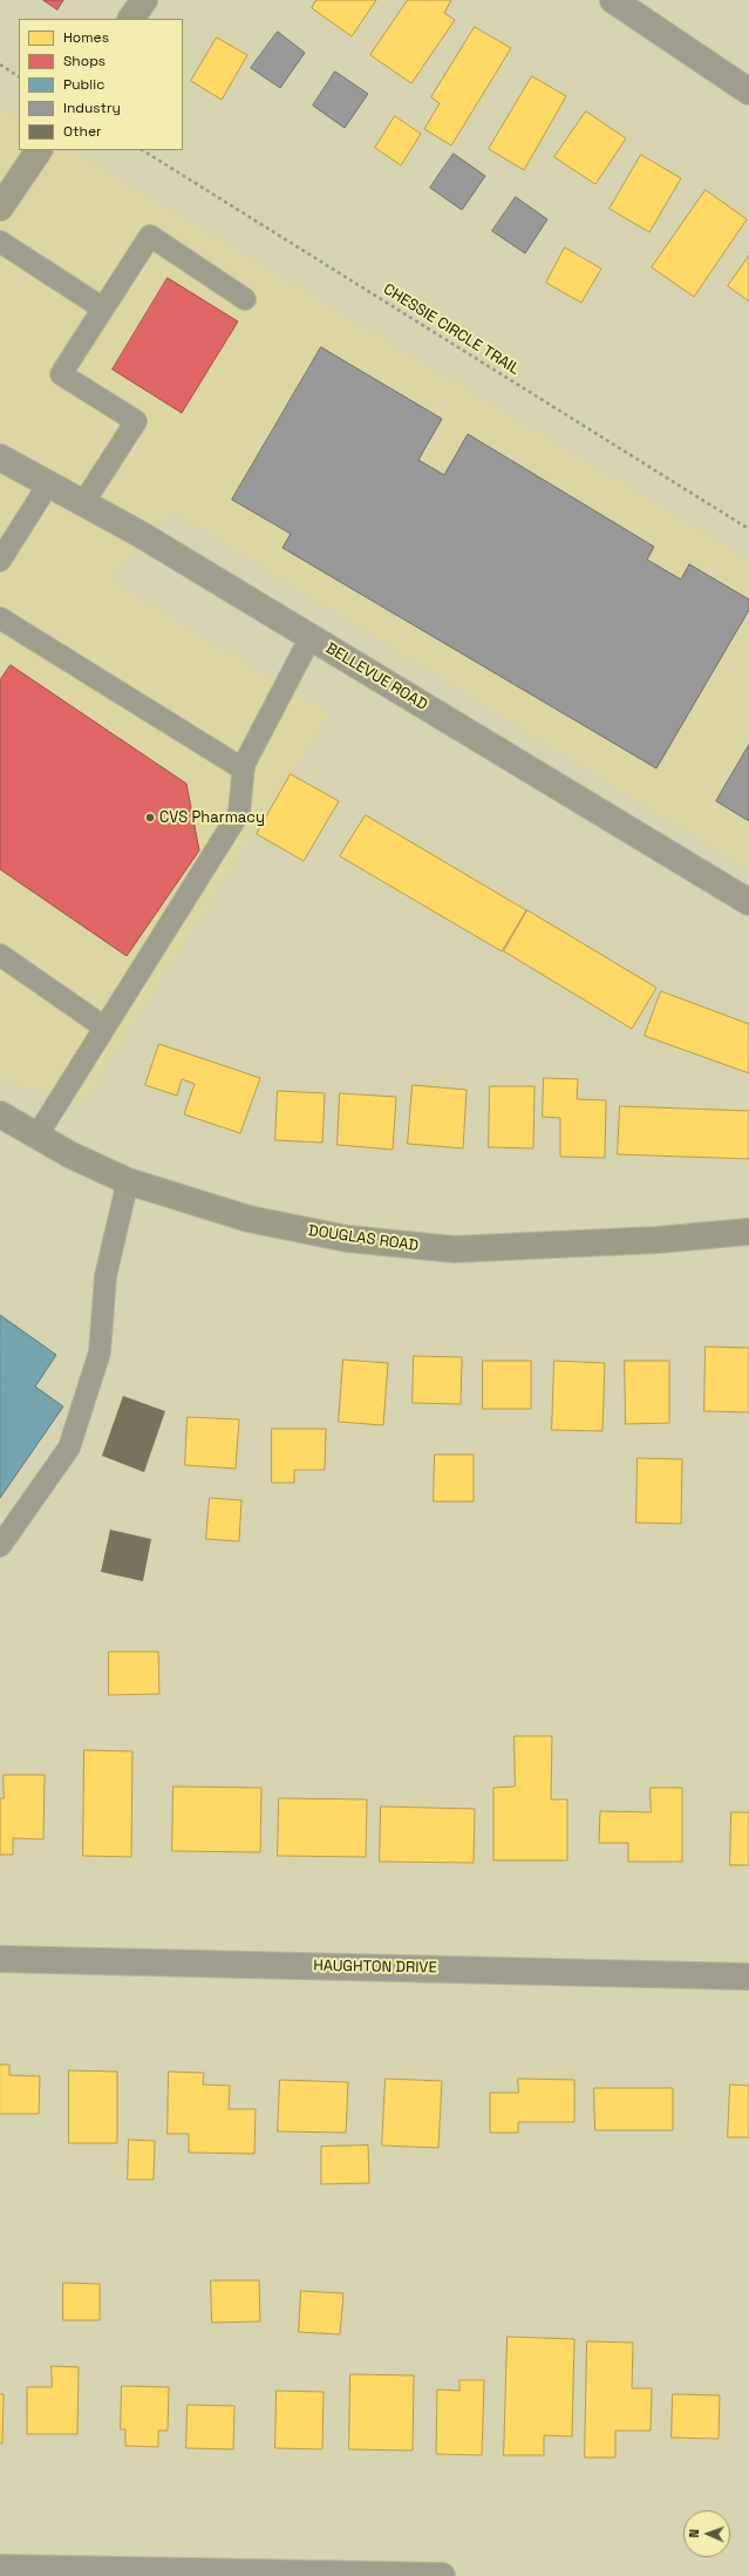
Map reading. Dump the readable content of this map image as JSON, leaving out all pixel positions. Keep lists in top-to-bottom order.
{
  "streets": {
    "street": ["BELLEVUE ROAD", "DOUGLAS ROAD", "HAUGHTON DRIVE"],
    "path": ["CHESSIE CIRCLE TRAIL"]
  },
  "places": ["CVS Pharmacy"],
  "legend": [
    "Homes",
    "Shops",
    "Public",
    "Industry",
    "Other"
  ],
  "north": "left"
}
